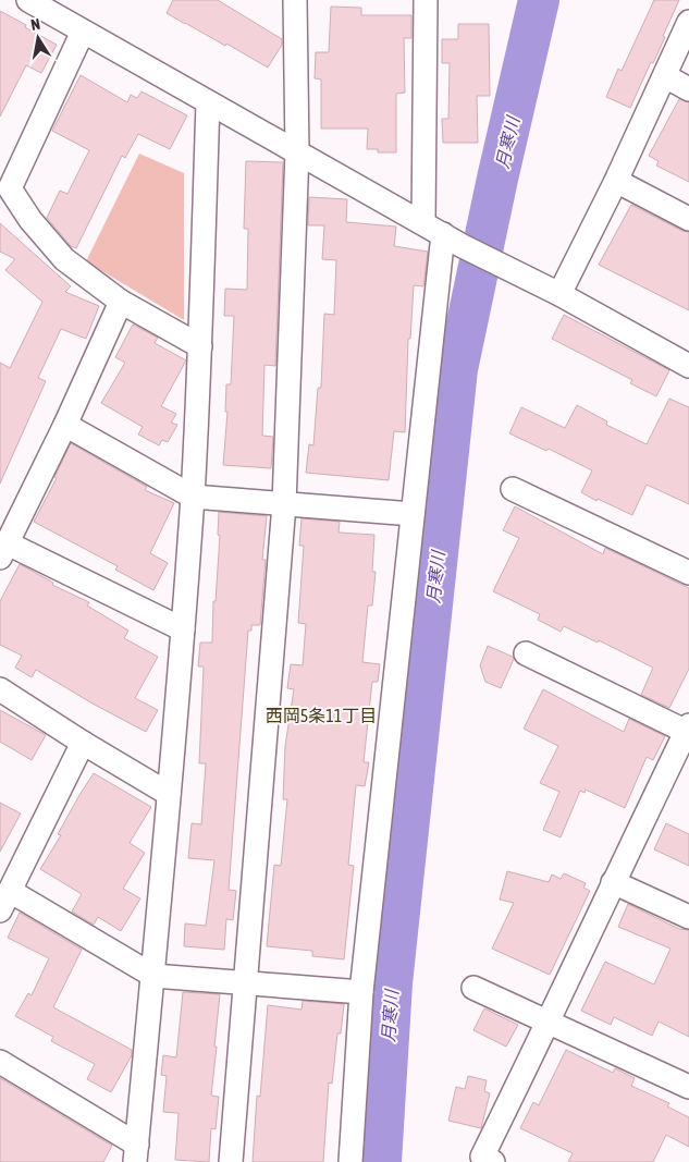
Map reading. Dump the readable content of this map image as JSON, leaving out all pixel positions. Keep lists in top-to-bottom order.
{
  "districts": ["西岡5条11丁目"],
  "water": ["月寒川"],
  "north": "top"
}
